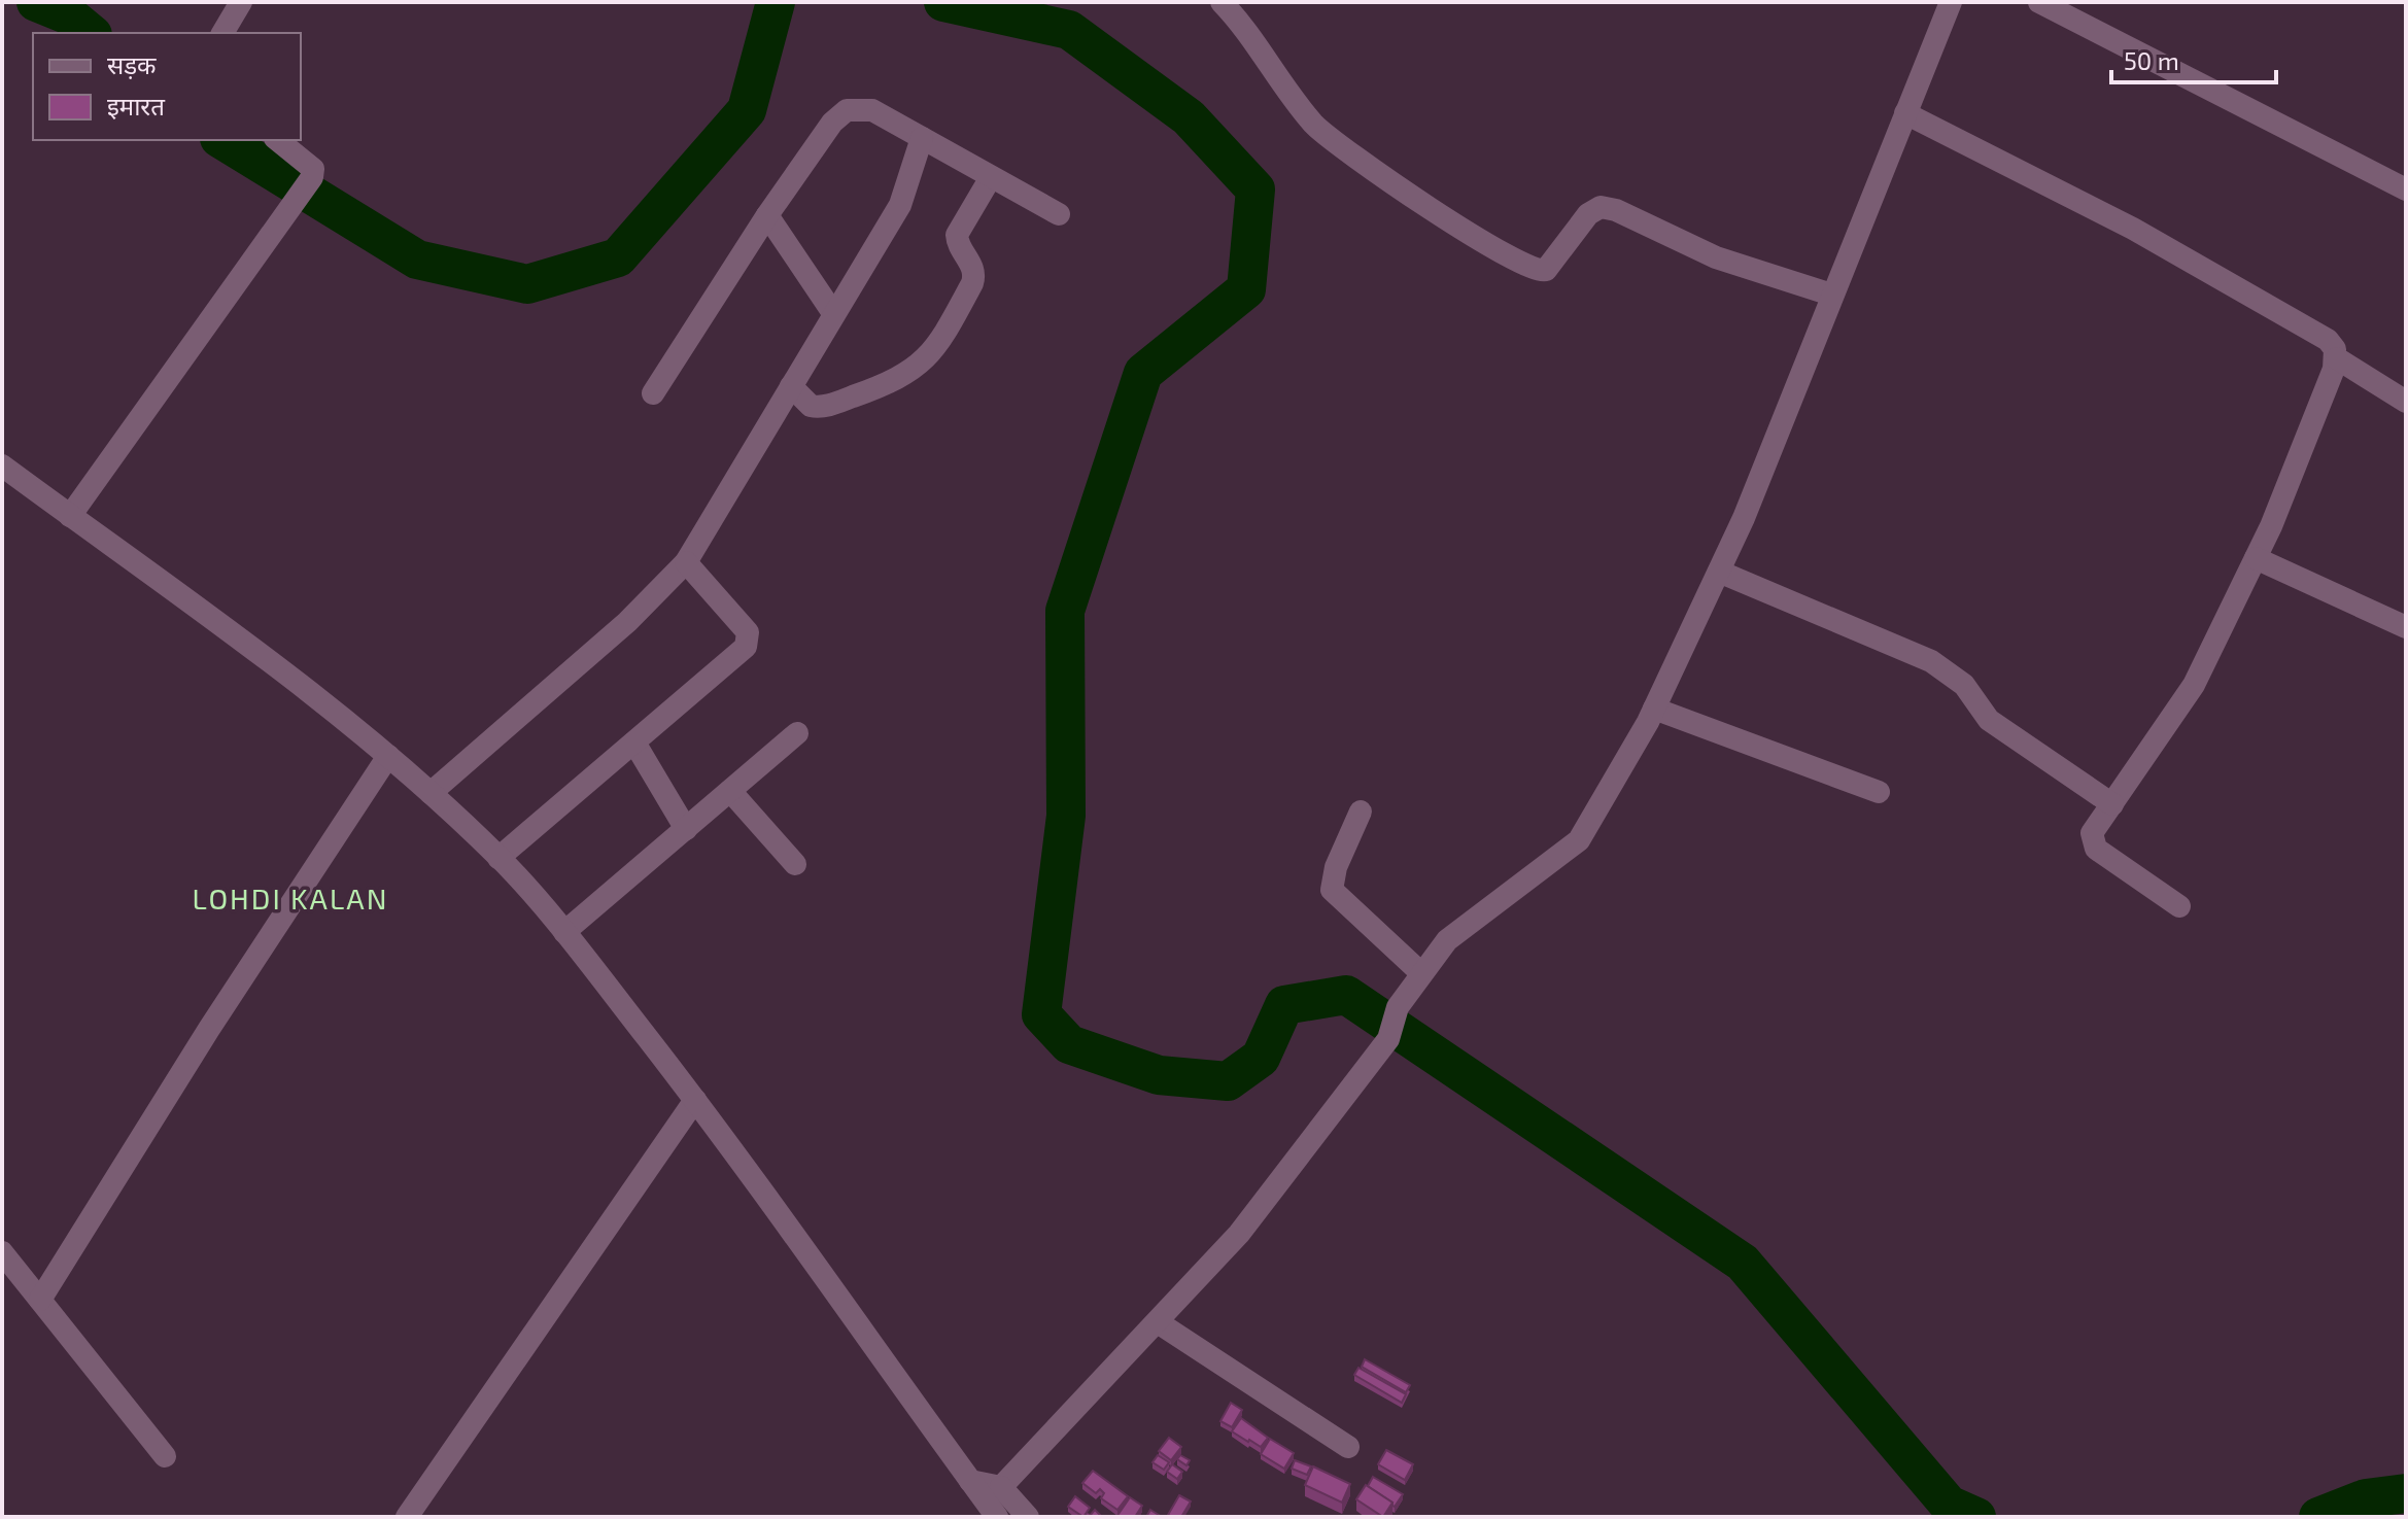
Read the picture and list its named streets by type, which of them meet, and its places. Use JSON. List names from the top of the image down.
{
  "districts": ["LOHDI KALAN"],
  "legend": ["सड़क", "इमारत"],
  "scale_bar": "50 m"
}
